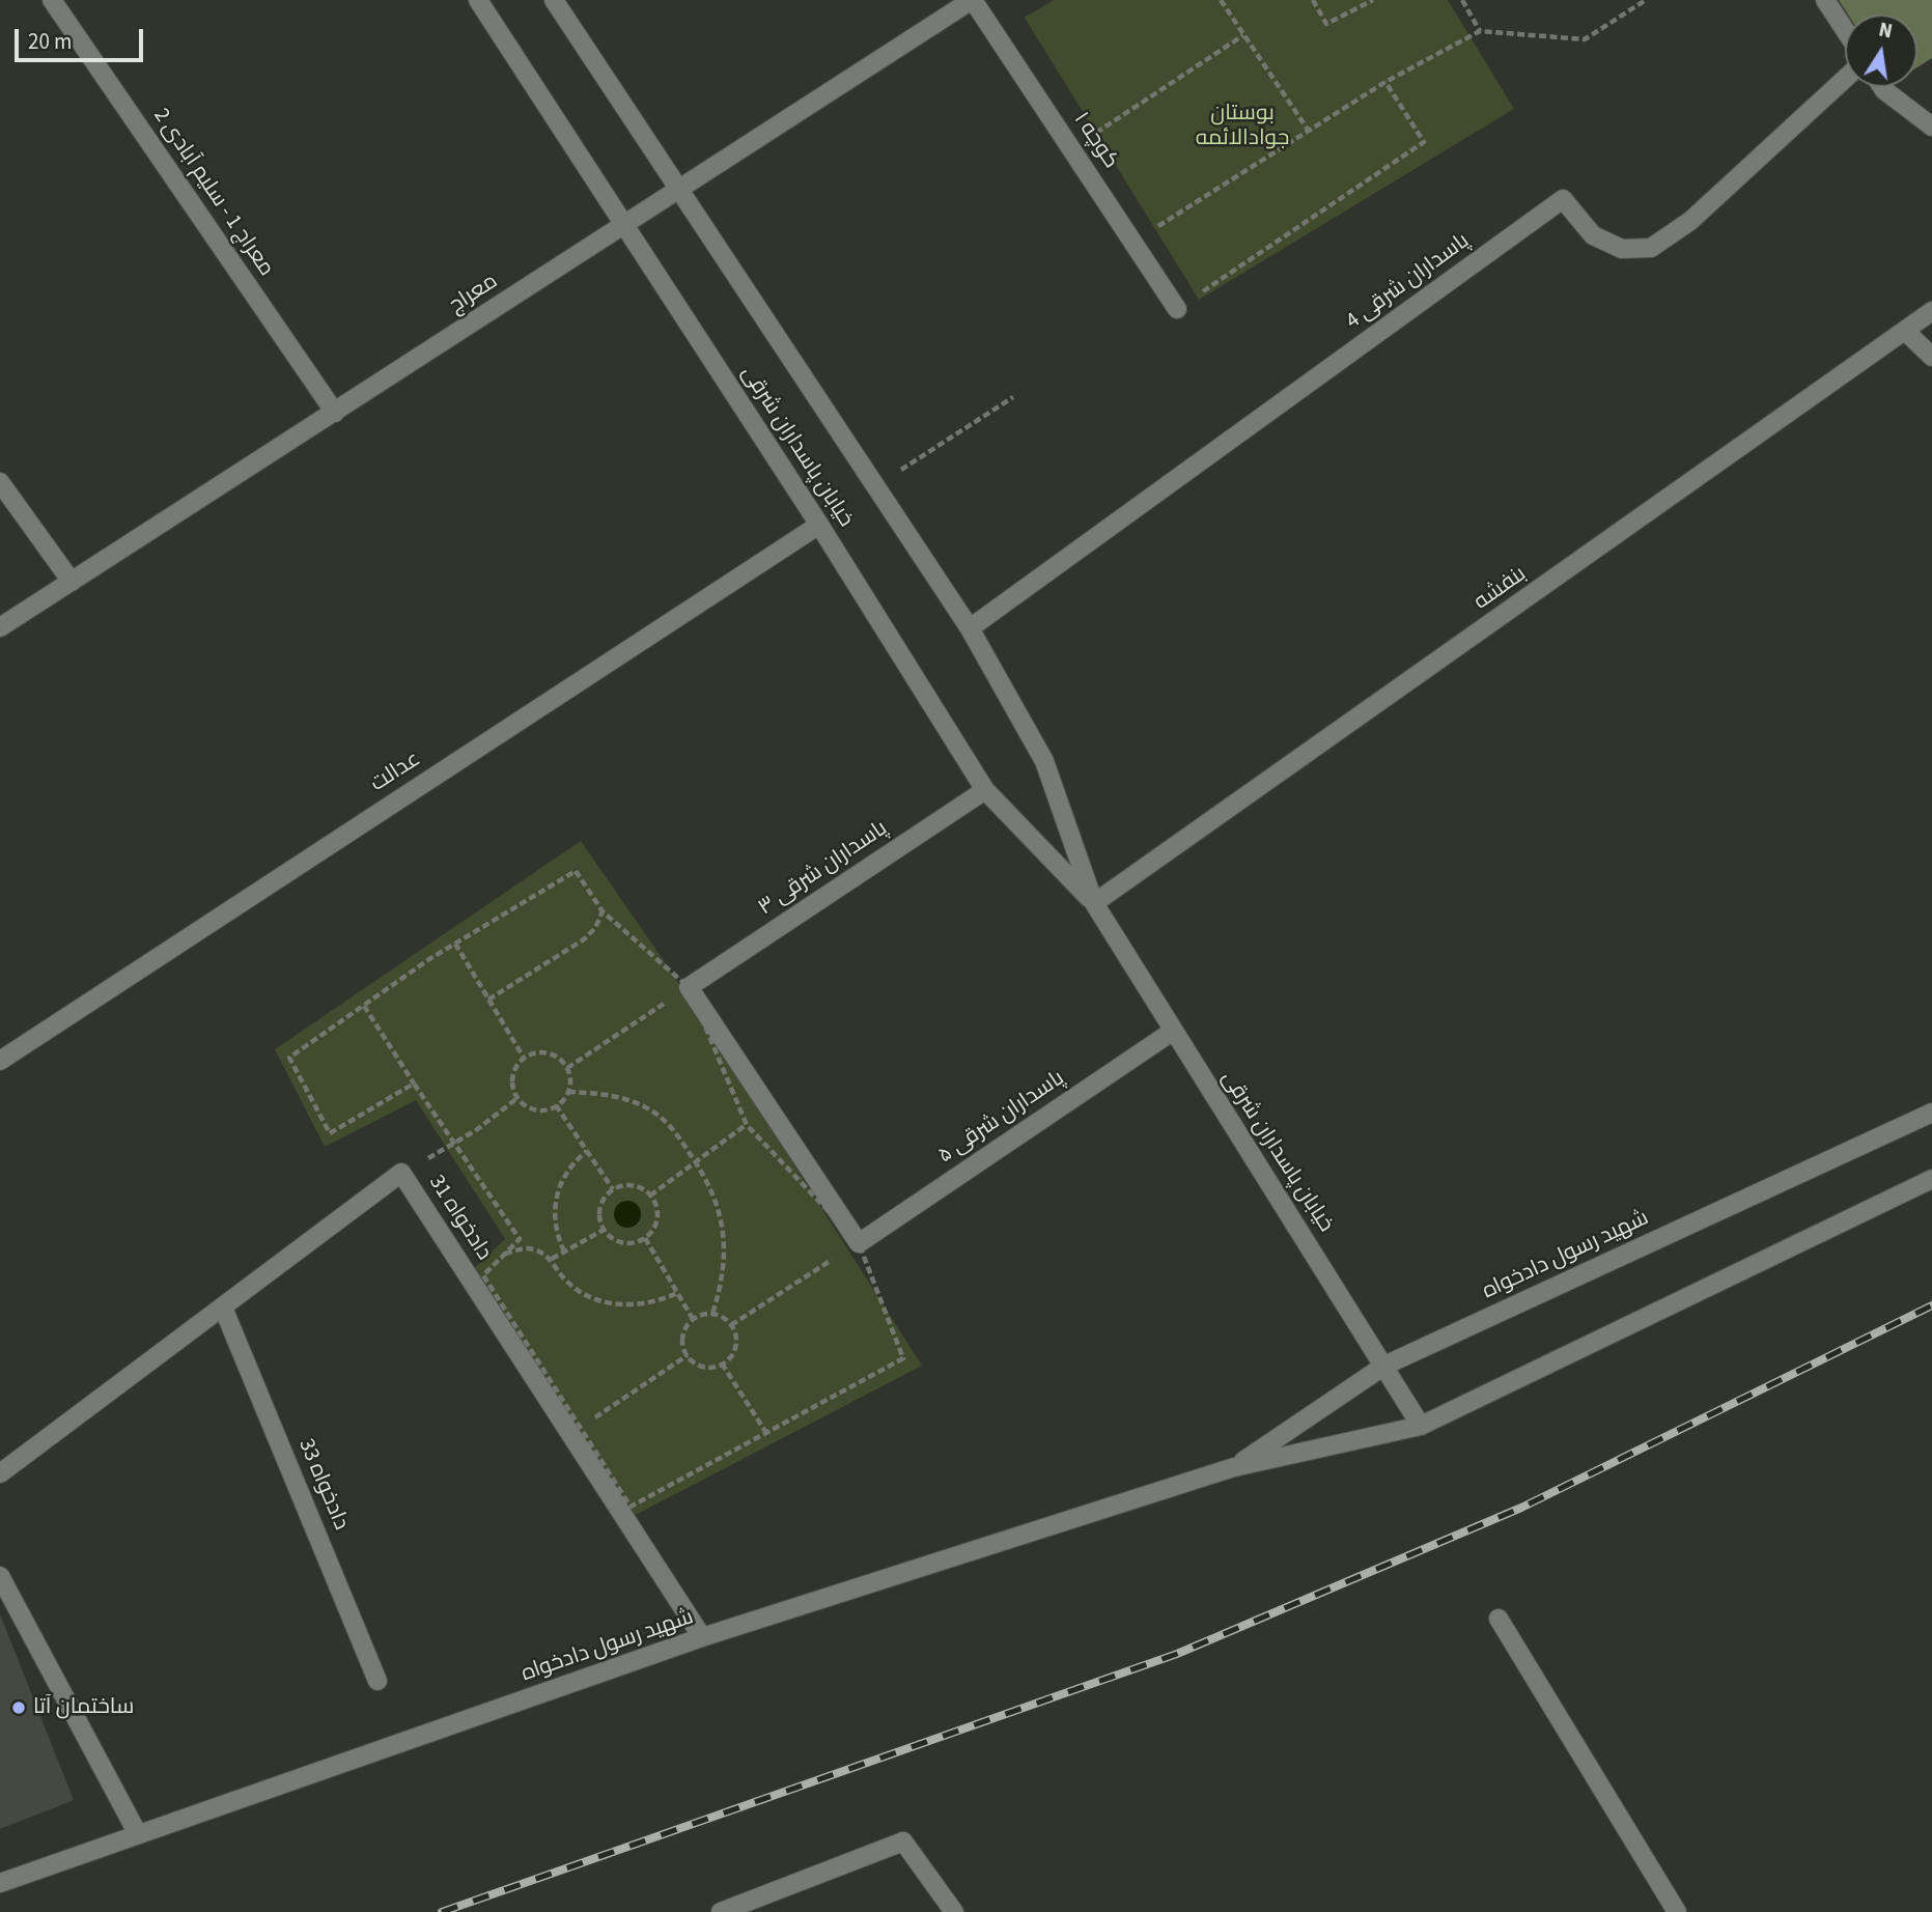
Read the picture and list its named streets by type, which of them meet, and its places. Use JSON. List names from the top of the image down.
{
  "streets": {
    "street": [
      "کوچه ۱",
      "معراج 1 - سلیم آبادی 2",
      "پاسداران شرقی 4",
      "معراج",
      "خیابان پاسداران شرقی",
      "بنفشه",
      "عدالت",
      "پاسداران شرقی ۳",
      "پاسداران شرقی ۵",
      "دادخواه 31",
      "شهید رسول دادخواه",
      "دادخواه 33"
    ]
  },
  "crossings": [
    ["کوچه ۱", "معراج"],
    ["معراج 1 - سلیم آبادی 2", "معراج"],
    ["پاسداران شرقی 4", "خیابان پاسداران شرقی"],
    ["معراج", "خیابان پاسداران شرقی"],
    ["خیابان پاسداران شرقی", "بنفشه"],
    ["خیابان پاسداران شرقی", "عدالت"],
    ["خیابان پاسداران شرقی", "پاسداران شرقی ۳"],
    ["خیابان پاسداران شرقی", "پاسداران شرقی ۵"],
    ["خیابان پاسداران شرقی", "شهید رسول دادخواه"],
    ["دادخواه 31", "شهید رسول دادخواه"],
    ["دادخواه 31", "دادخواه 33"]
  ],
  "parks": ["بوستان جوادالائمه"],
  "places": ["ساختمان آتا"],
  "scale_bar": "20 m",
  "north": "top"
}
